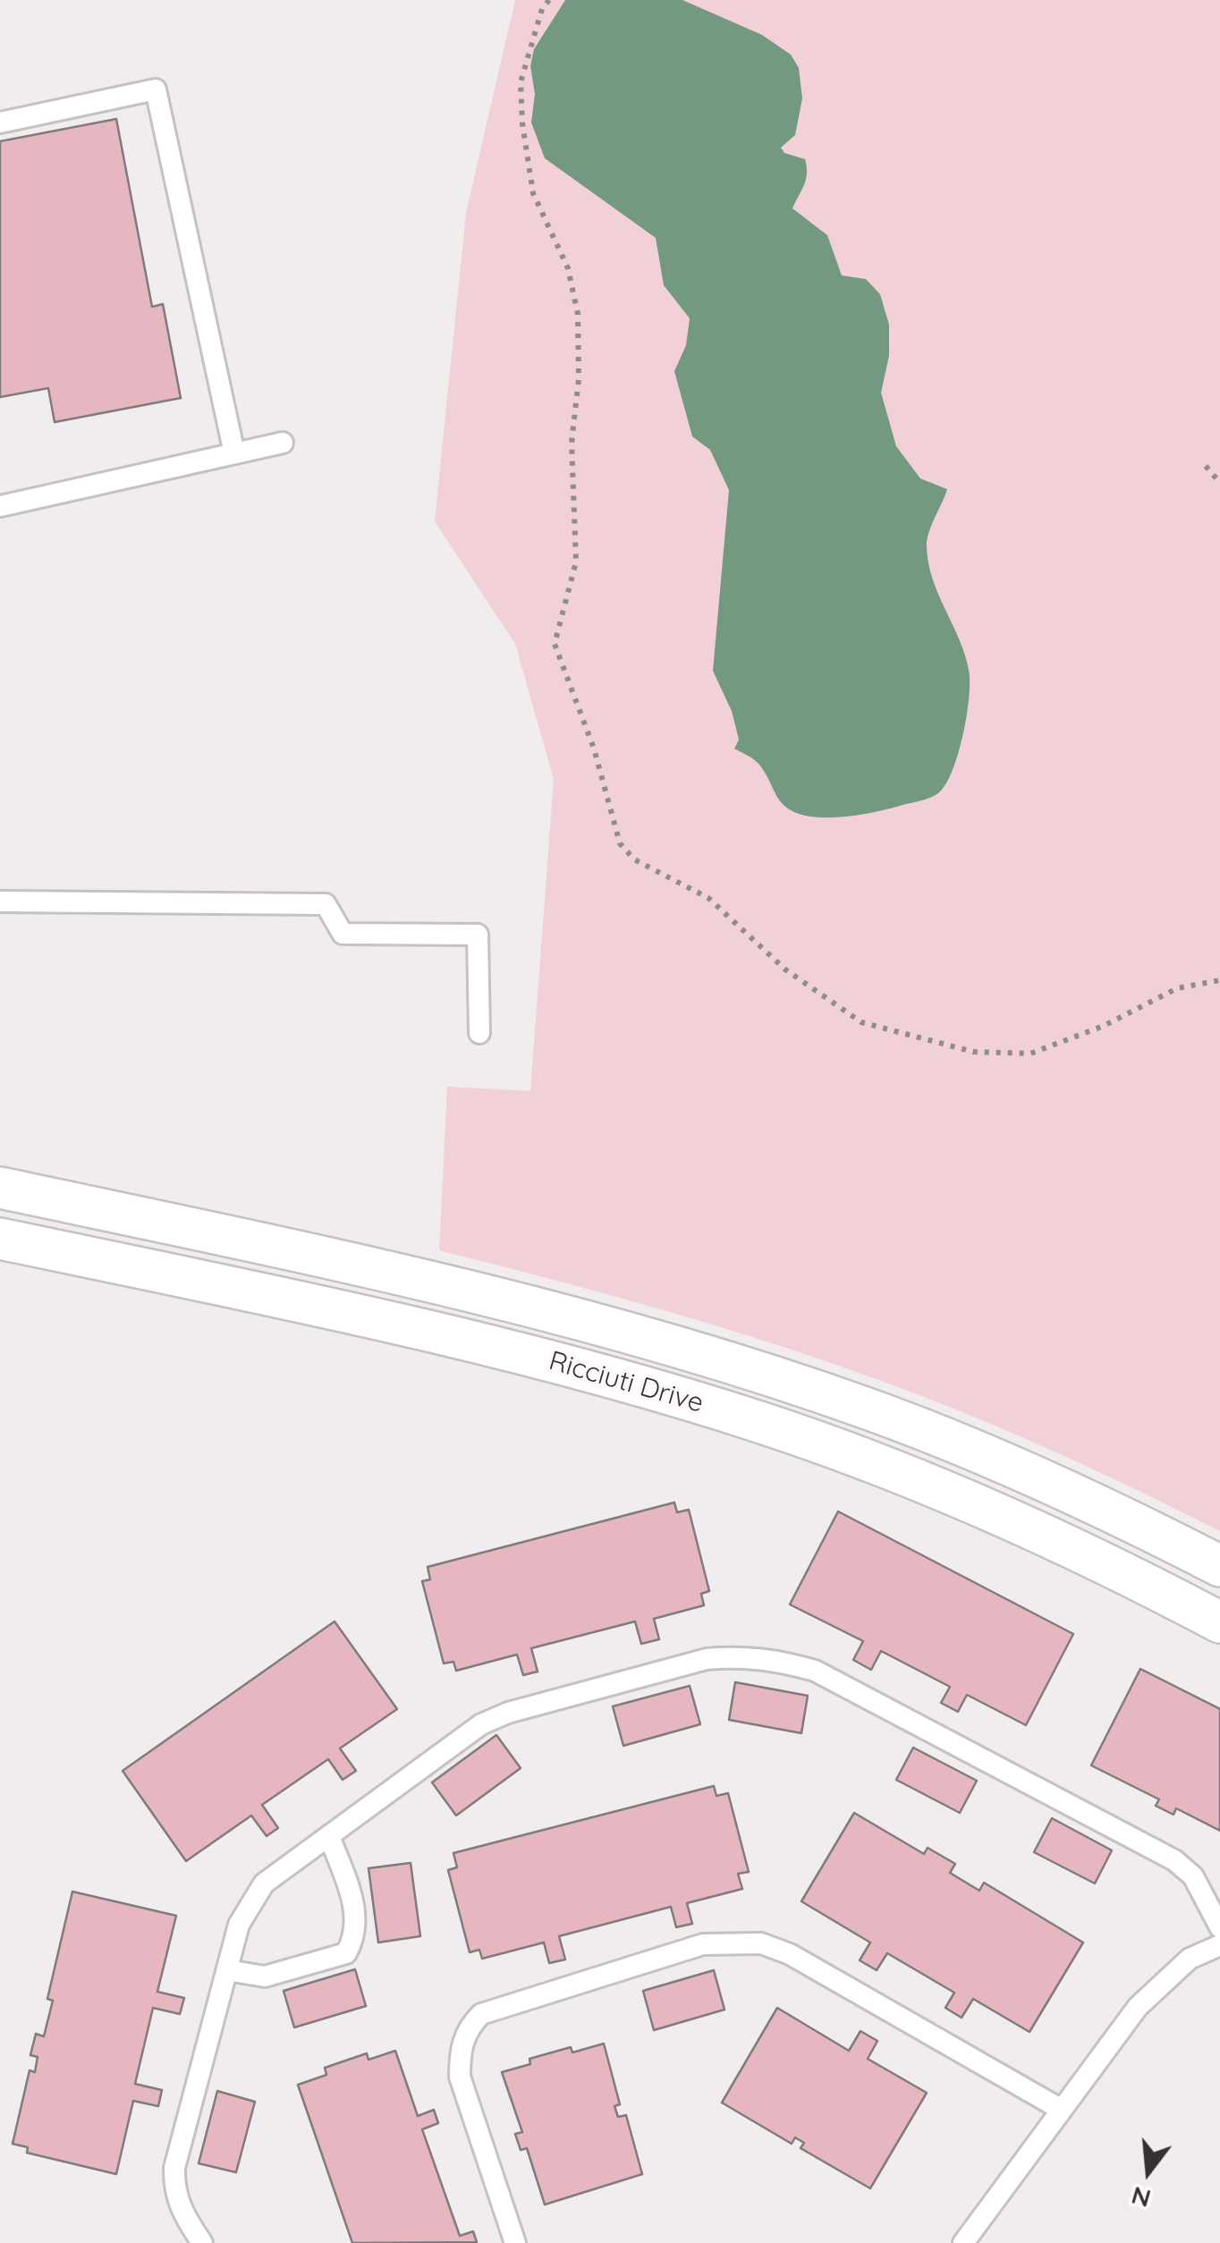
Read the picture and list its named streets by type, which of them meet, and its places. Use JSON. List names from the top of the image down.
{
  "streets": {
    "street": ["Ricciuti Drive"]
  },
  "north": "bottom"
}
